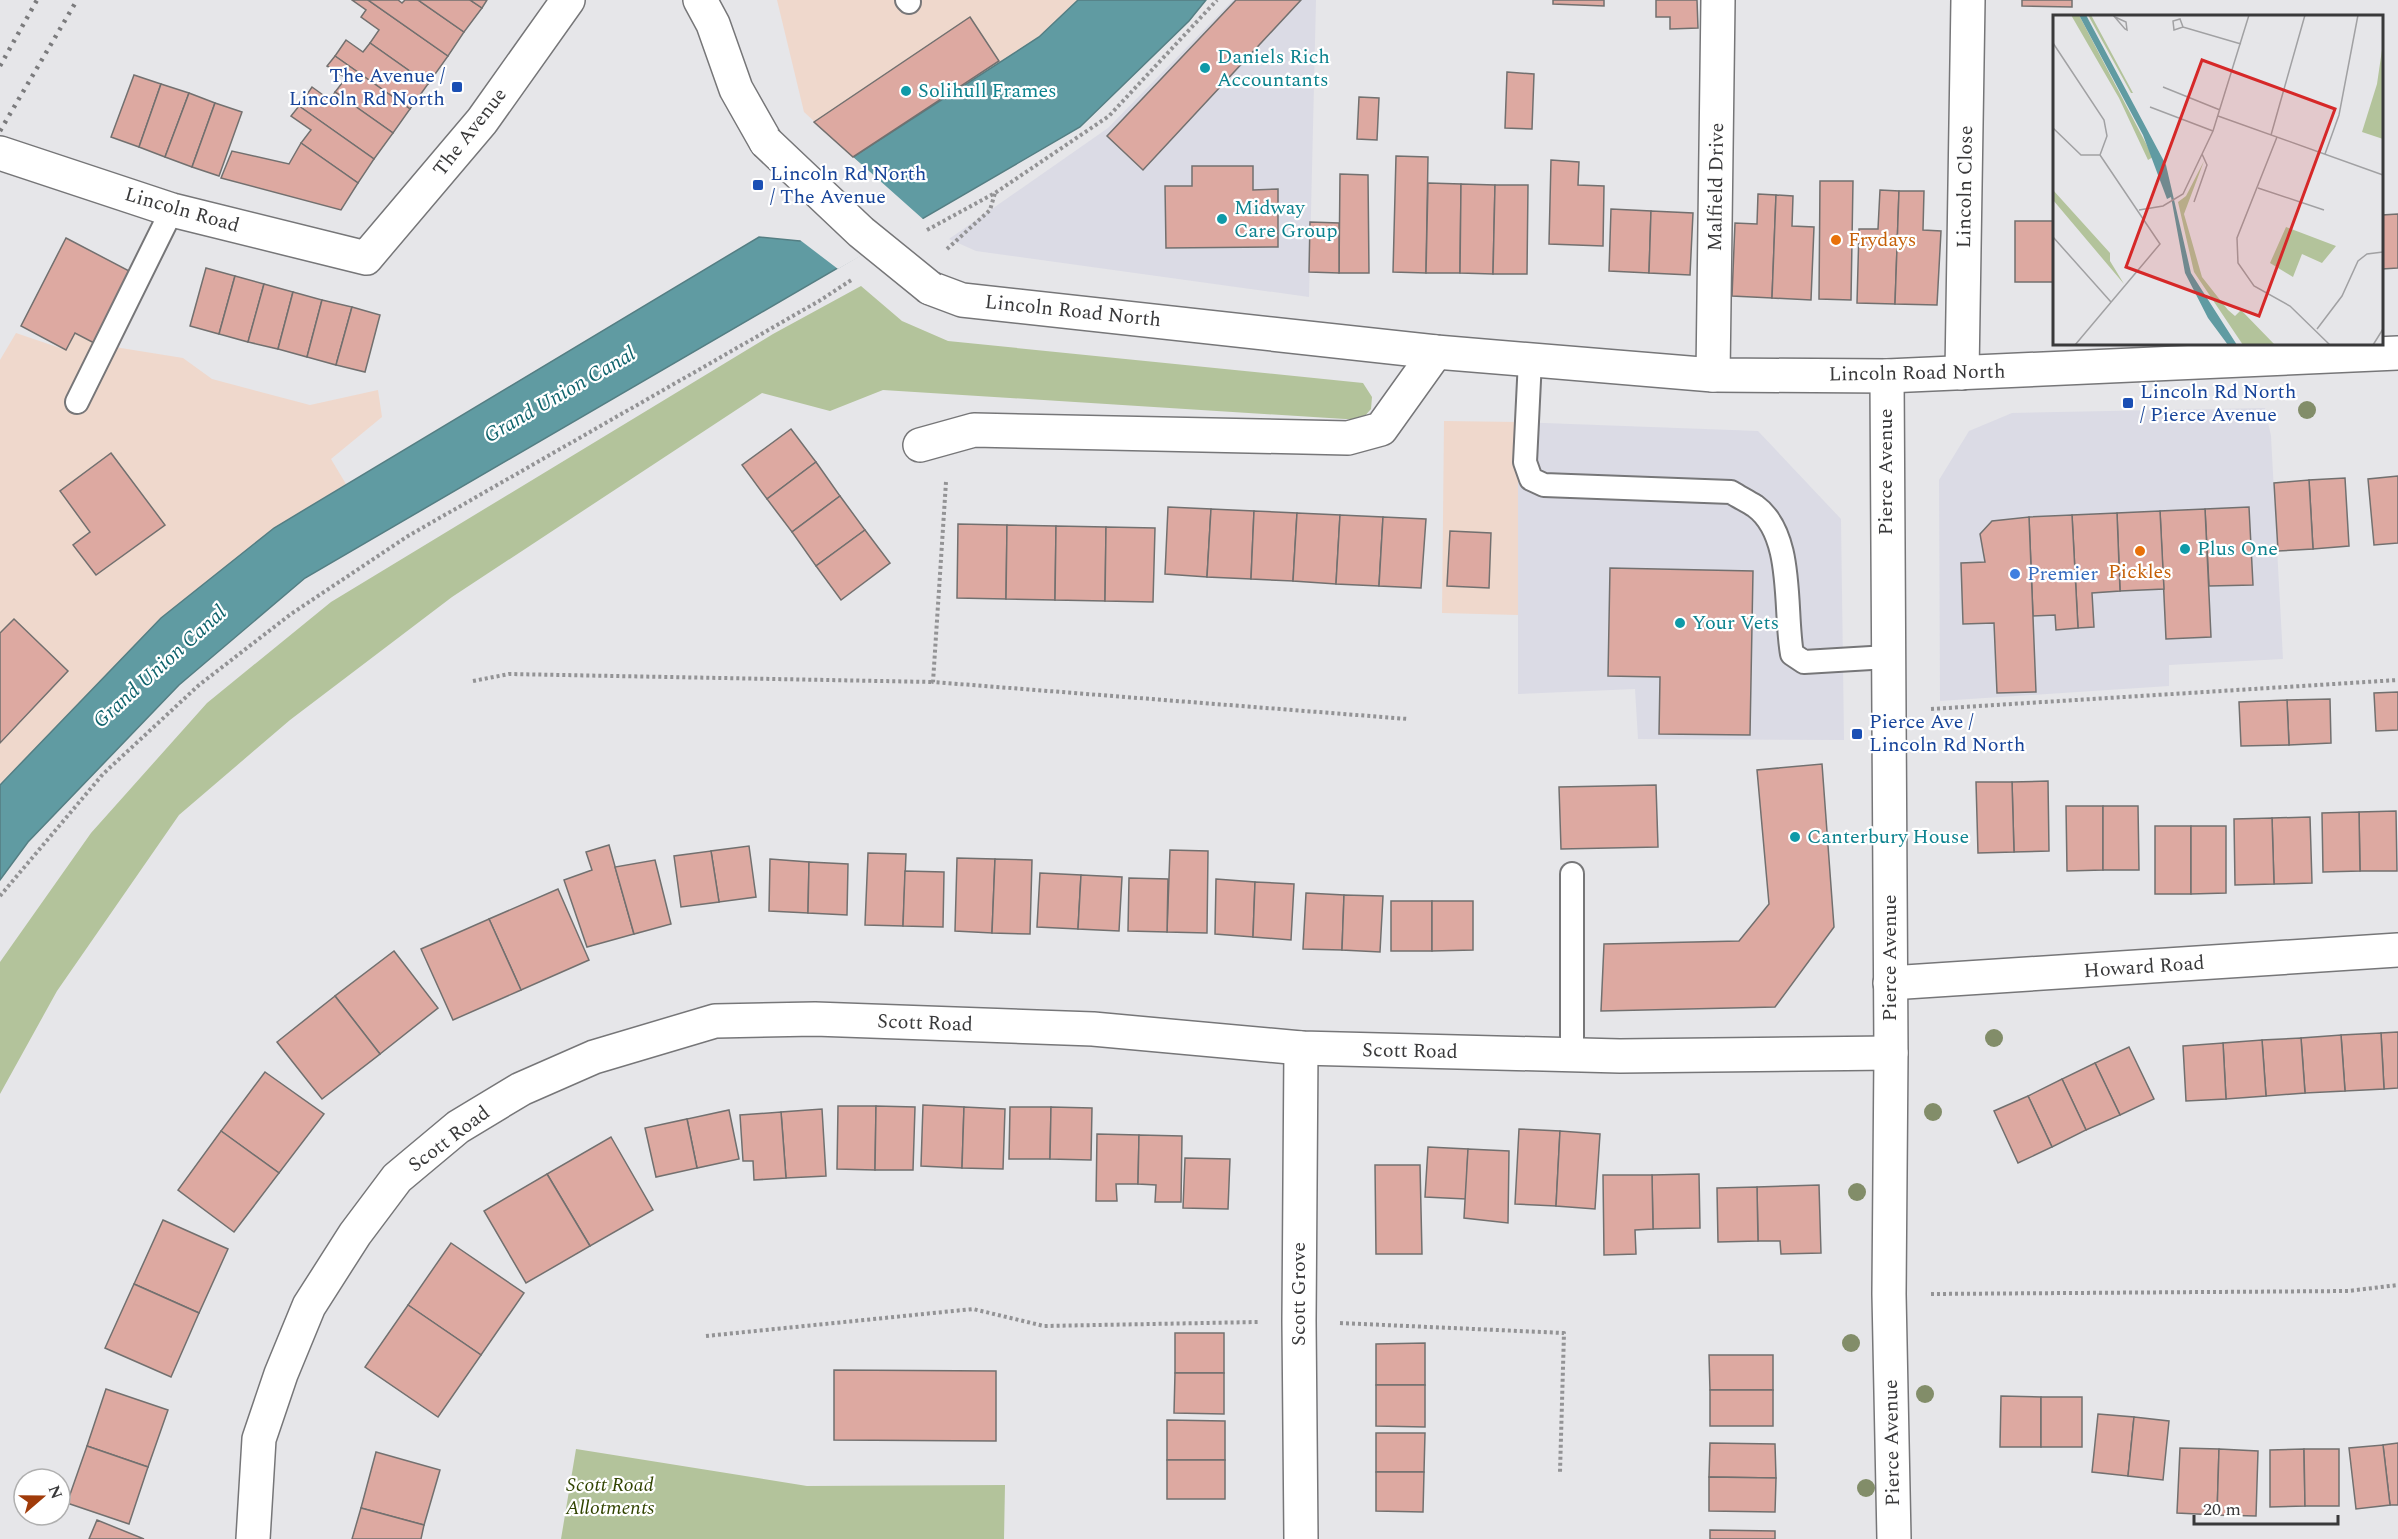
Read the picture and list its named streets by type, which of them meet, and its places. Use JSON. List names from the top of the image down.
{
  "streets": {
    "street": [
      "The Avenue",
      "Malfield Drive",
      "Lincoln Close",
      "Lincoln Road",
      "Lincoln Road North",
      "Pierce Avenue",
      "Howard Road",
      "Scott Road",
      "Scott Grove"
    ]
  },
  "crossings": [
    ["The Avenue", "Lincoln Road"],
    ["Malfield Drive", "Lincoln Road North"],
    ["Lincoln Close", "Lincoln Road North"],
    ["Lincoln Road North", "Pierce Avenue"],
    ["Pierce Avenue", "Howard Road"],
    ["Pierce Avenue", "Scott Road"],
    ["Scott Road", "Scott Grove"]
  ],
  "water": ["Grand Union Canal"],
  "parks": ["Scott Road Allotments"],
  "places": {
    "other": [
      "Daniels Rich Accountants",
      "Solihull Frames",
      "Midway Care Group",
      "Frydays",
      "Plus One",
      "Pickles",
      "Premier",
      "Your Vets",
      "Canterbury House"
    ],
    "transit": [
      "The Avenue / Lincoln Rd North",
      "Lincoln Rd North / The Avenue",
      "Lincoln Rd North / Pierce Avenue",
      "Pierce Ave / Lincoln Rd North"
    ]
  },
  "scale_bar": "20 m",
  "north": "right"
}
